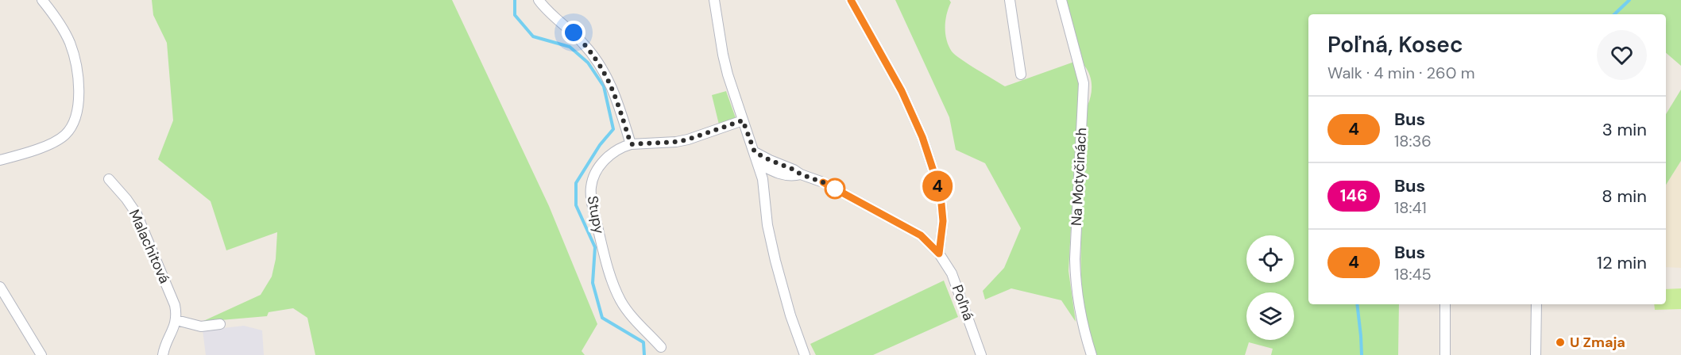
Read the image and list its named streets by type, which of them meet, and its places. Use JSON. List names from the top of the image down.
{
  "streets": {
    "street": [
      "Na Motyčinách",
      "Stupy",
      "Malachitová",
      "Poľná"
    ]
  },
  "places": ["U Zmaja"],
  "lines": ["bus line 4"],
  "page": {
    "on_map": "4",
    "heading": ["Poľná, Kosec", "Walk · 4 min · 260 m"],
    "list": [
      {
        "mark": "4",
        "name": "Bus",
        "note": "18:36",
        "value": "3 min"
      },
      {
        "mark": "146",
        "name": "Bus",
        "note": "18:41",
        "value": "8 min"
      },
      {
        "mark": "4",
        "name": "Bus",
        "note": "18:45",
        "value": "12 min"
      }
    ]
  }
}
